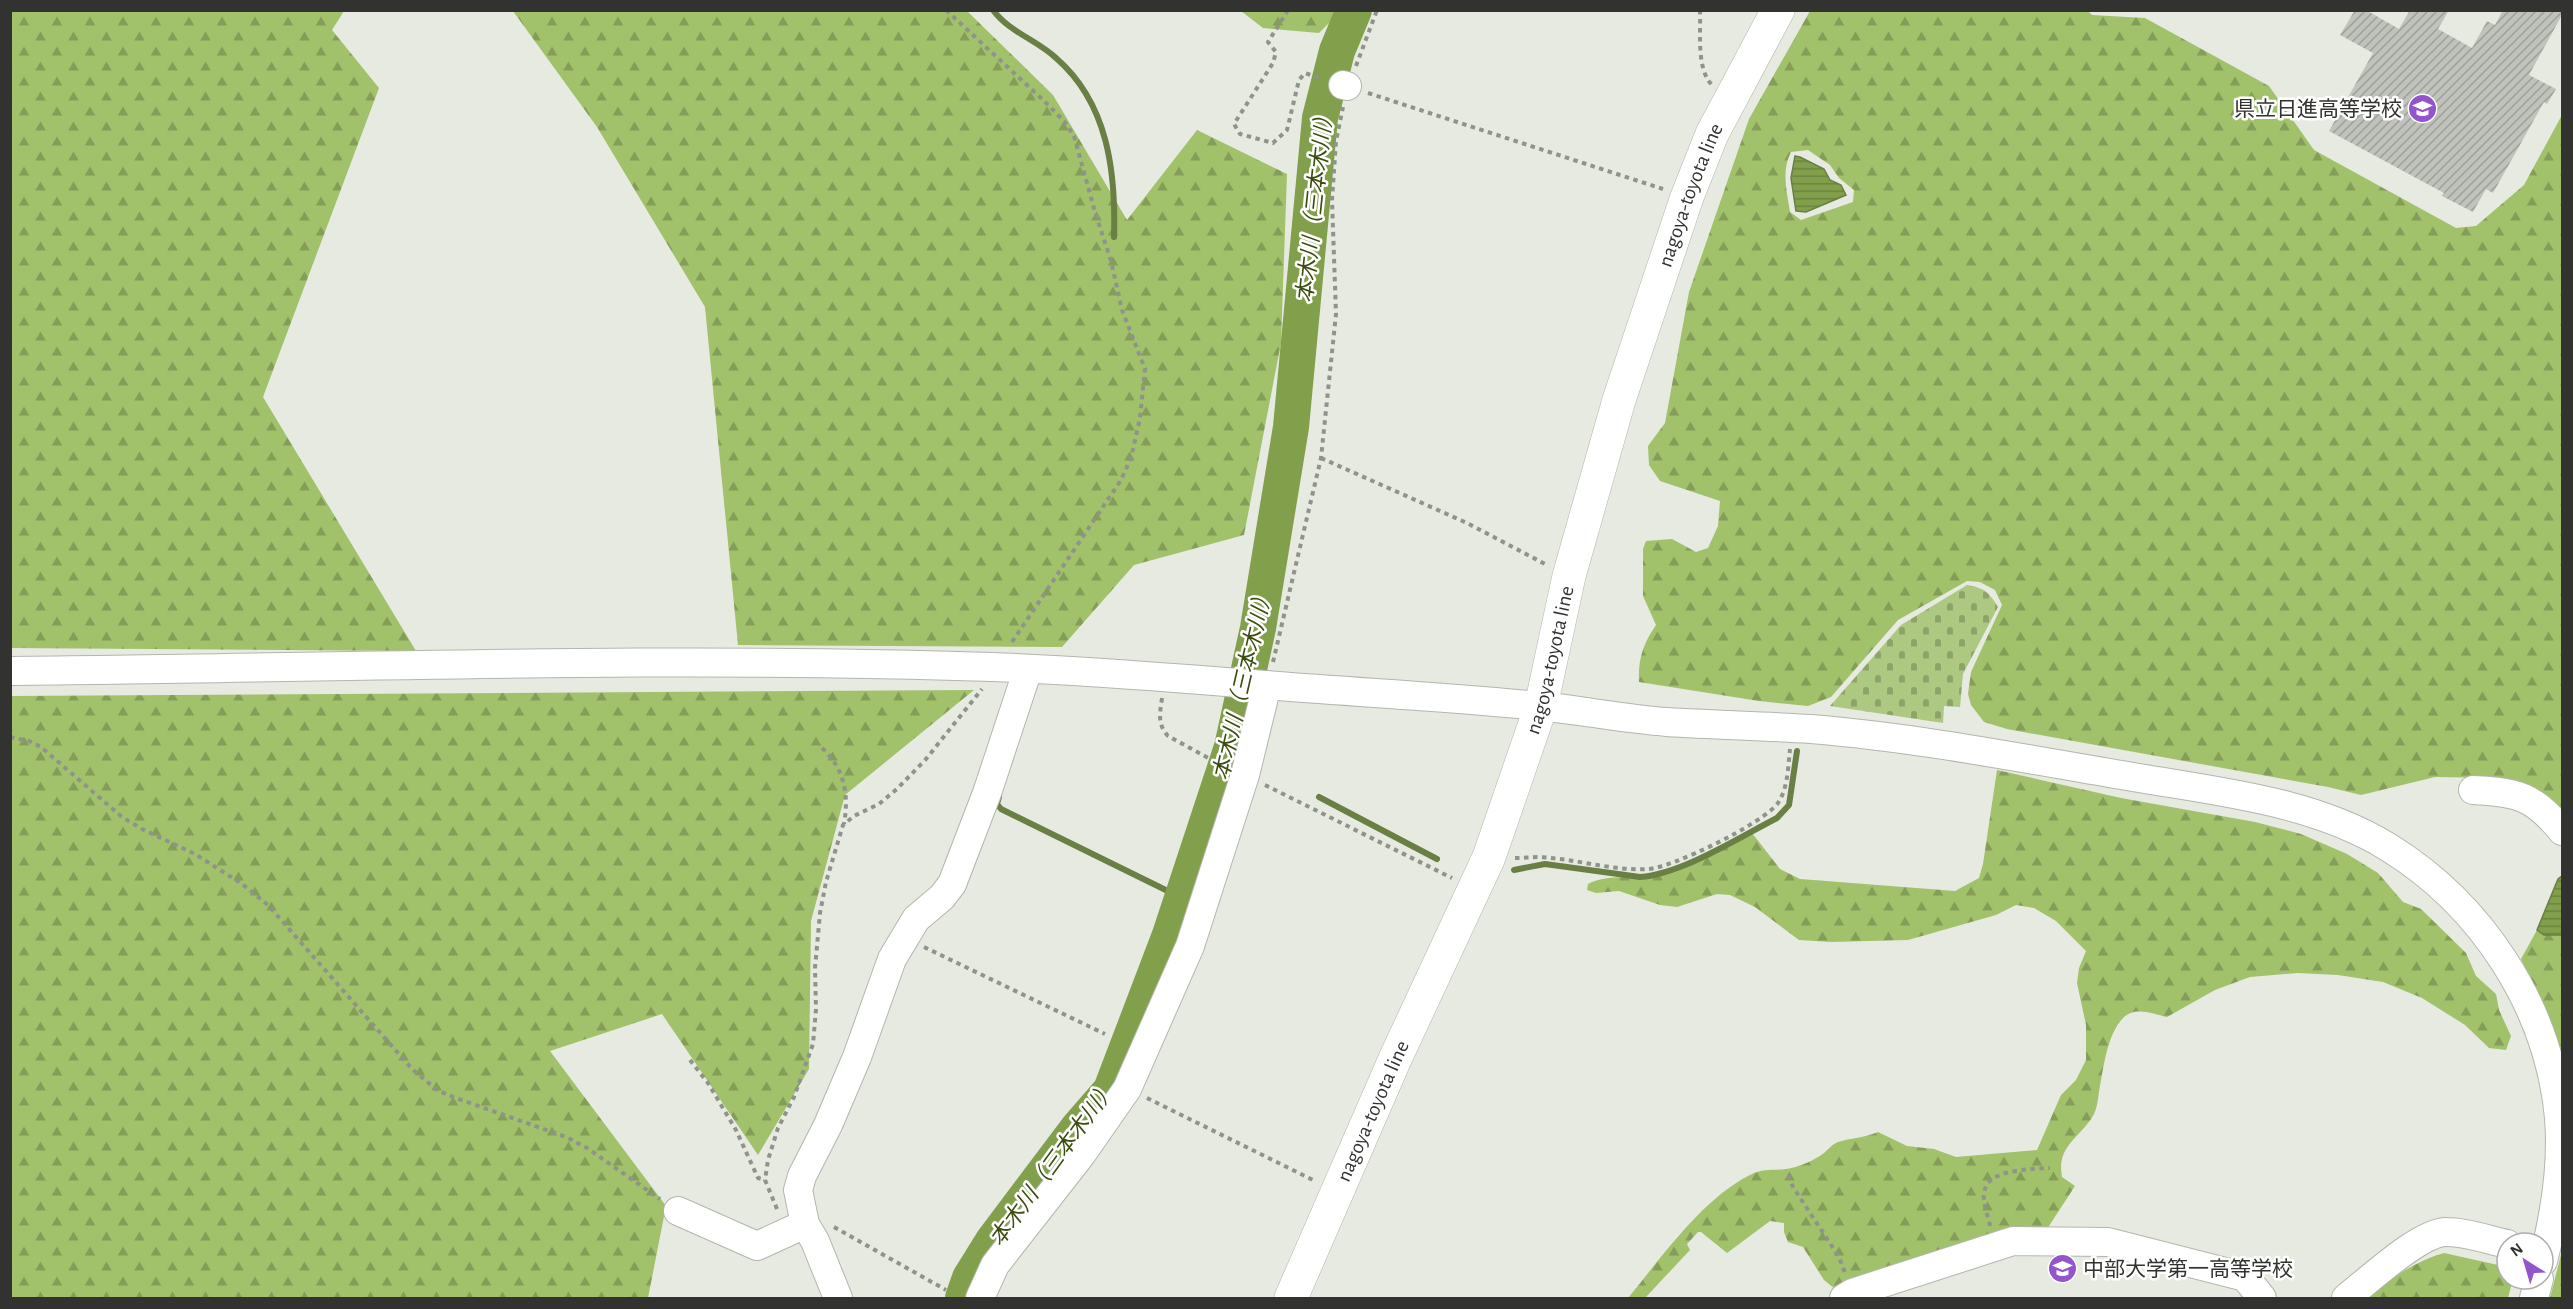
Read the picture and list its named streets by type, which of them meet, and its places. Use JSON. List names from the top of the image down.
{
  "streets": {
    "main road": ["nagoya-toyota line"]
  },
  "water": ["本木川（三本木川）"],
  "places": {
    "school or university": ["県立日進高等学校", "中部大学第一高等学校"]
  },
  "north": "top left"
}
